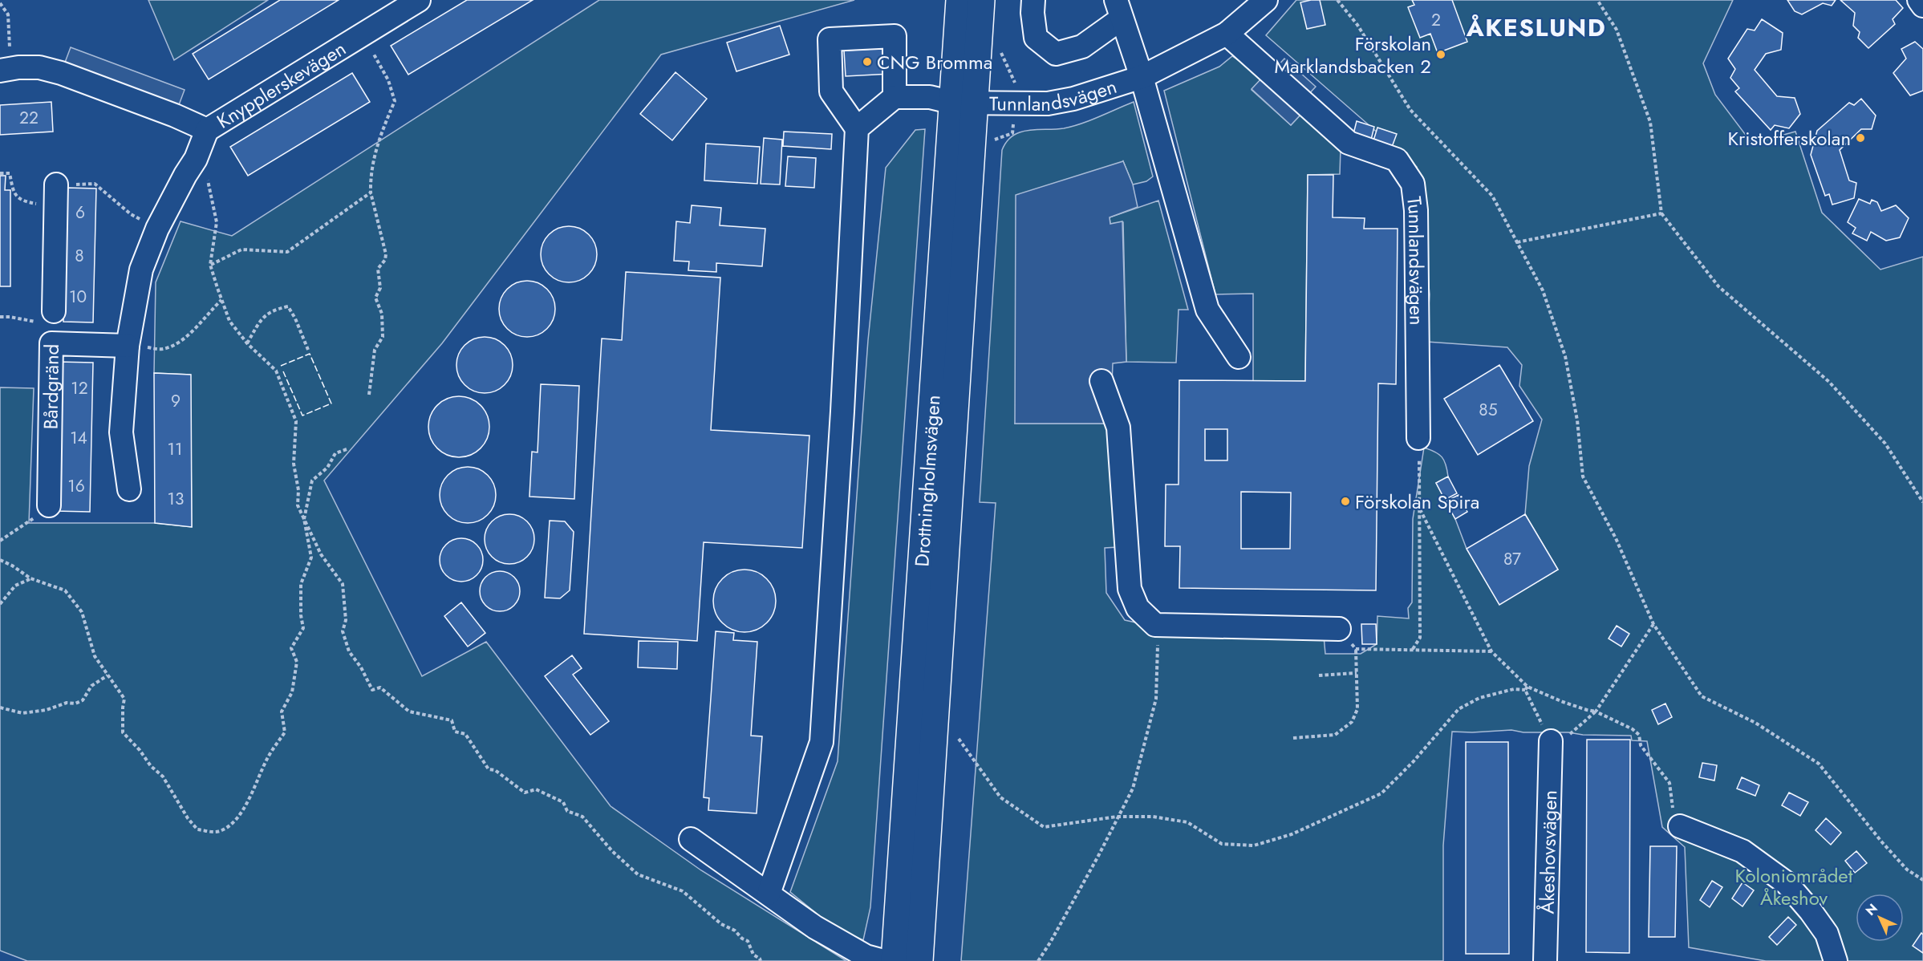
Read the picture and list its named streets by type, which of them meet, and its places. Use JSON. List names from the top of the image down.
{
  "streets": {
    "main road": ["Drottningholmsvägen"],
    "street": [
      "Knypplerskevägen",
      "Tunnlandsvägen",
      "Bårdgränd",
      "Åkeshovsvägen"
    ]
  },
  "crossings": [
    ["Tunnlandsvägen", "Drottningholmsvägen"]
  ],
  "districts": ["ÅKESLUND"],
  "parks": ["Koloniområdet Åkeshov"],
  "places": [
    "Förskolan Marklandsbacken 2",
    "CNG Bromma",
    "Kristofferskolan",
    "Förskolan Spira"
  ],
  "house_numbers": [
    "2",
    "22",
    "6",
    "8",
    "10",
    "12",
    "9",
    "85",
    "14",
    "11",
    "16",
    "13",
    "87"
  ],
  "north": "top left"
}
